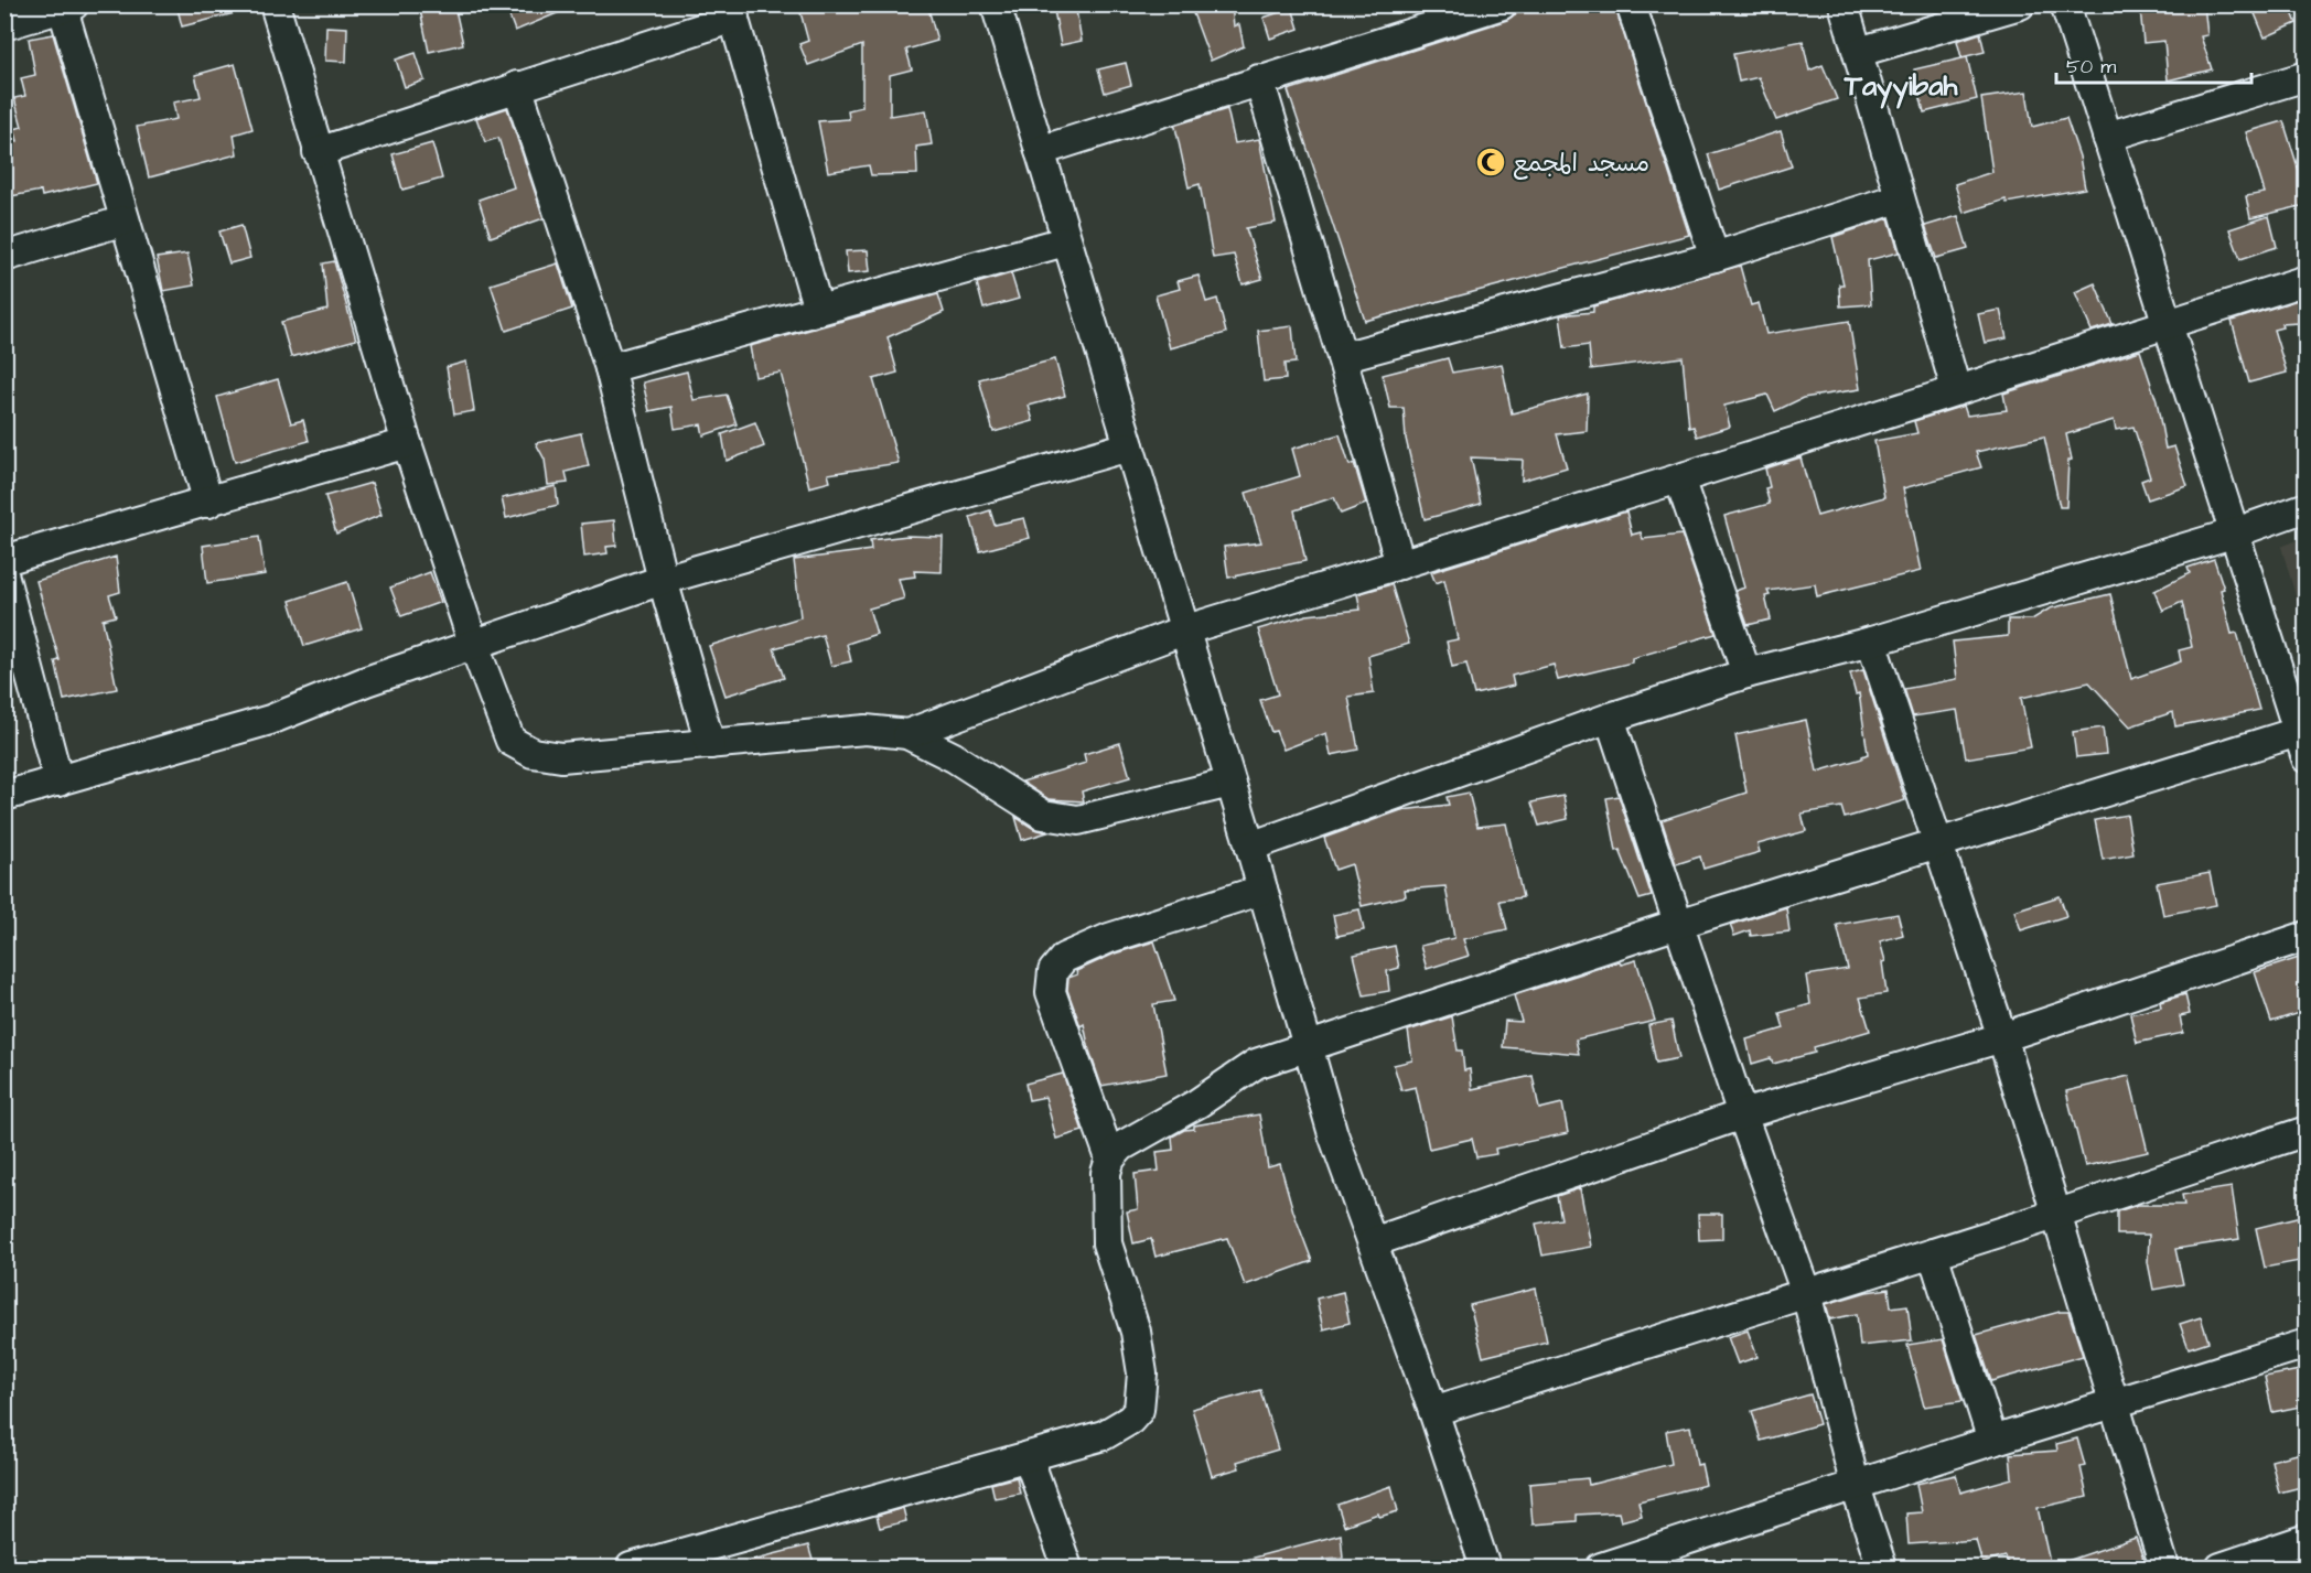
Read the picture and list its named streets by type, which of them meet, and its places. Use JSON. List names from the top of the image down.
{
  "districts": ["Tayyibah"],
  "places": {
    "mosque": ["مسجد المجمع"]
  },
  "scale_bar": "50 m"
}
